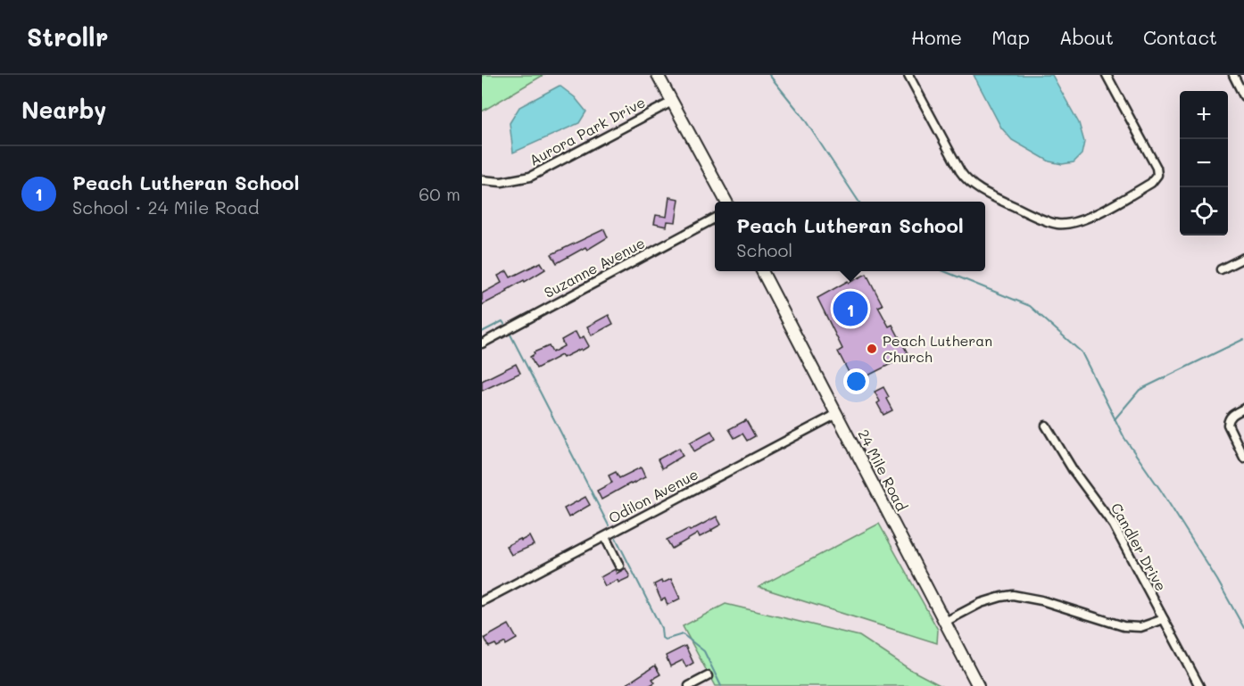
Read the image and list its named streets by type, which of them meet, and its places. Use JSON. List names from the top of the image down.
{
  "streets": {
    "street": [
      "Aurora Park Drive",
      "Suzanne Avenue",
      "24 Mile Road",
      "Odilon Avenue",
      "Candler Drive"
    ]
  },
  "crossings": [
    ["24 Mile Road", "Odilon Avenue"]
  ],
  "places": ["Peach Lutheran Church"],
  "page": {
    "header": "Strollr",
    "nav": [
      "Home",
      "Map",
      "About",
      "Contact"
    ],
    "heading": "Nearby",
    "map_buttons": ["+", "−"],
    "list": [
      {
        "mark": "1",
        "name": "Peach Lutheran School",
        "note": "School · 24 Mile Road",
        "value": "60 m"
      }
    ],
    "popup": ["Peach Lutheran School", "School"],
    "pins": "1"
  }
}
